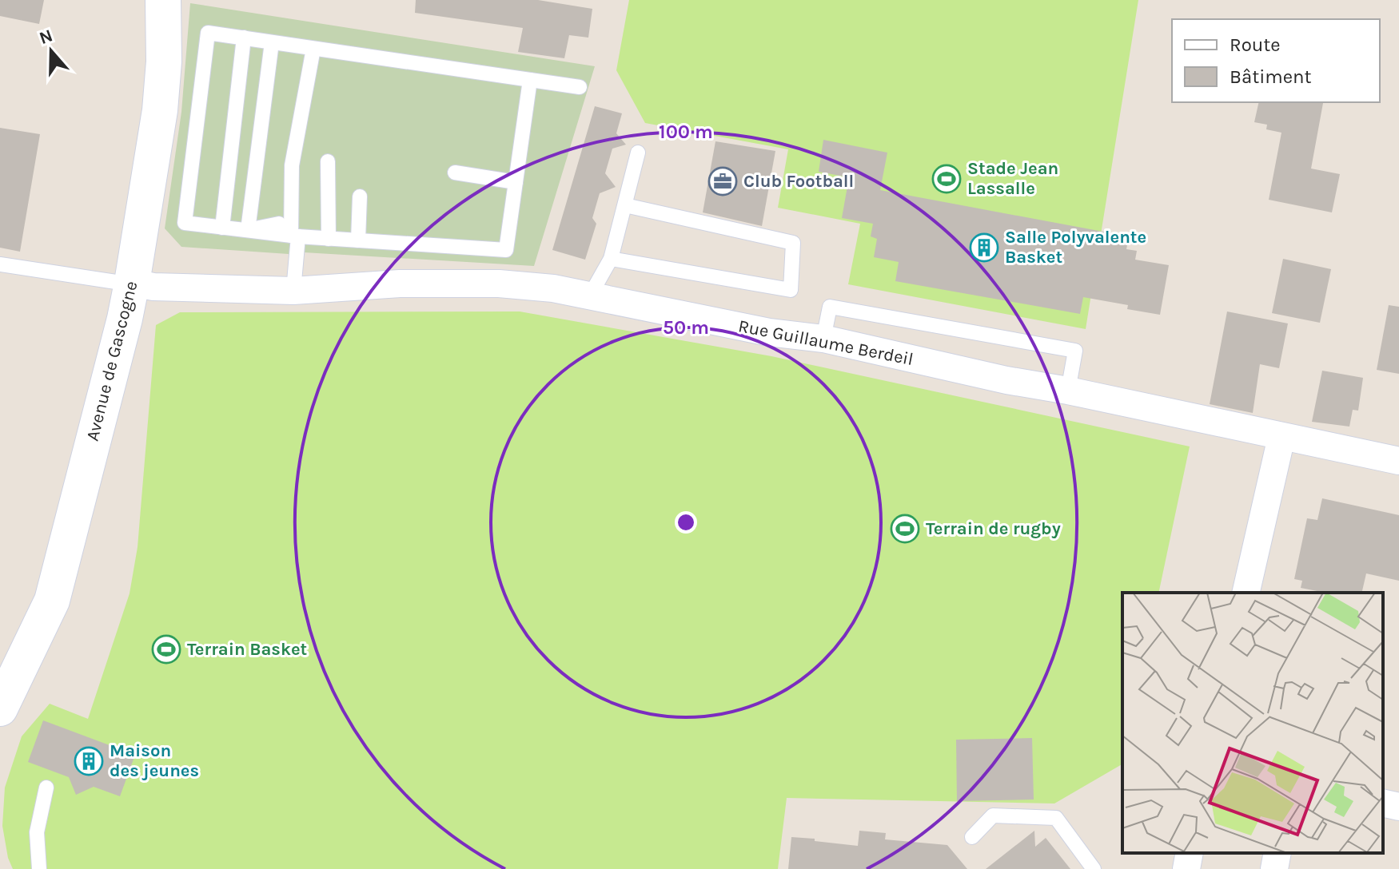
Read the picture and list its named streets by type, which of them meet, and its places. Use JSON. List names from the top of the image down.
{
  "streets": {
    "main road": ["Avenue de Gascogne"],
    "street": ["Rue Guillaume Berdeil"]
  },
  "crossings": [
    ["Rue Guillaume Berdeil", "Avenue de Gascogne"]
  ],
  "places": {
    "sports": ["Stade Jean Lassalle", "Terrain de rugby", "Terrain Basket"],
    "office": ["Club Football"],
    "building": ["Salle Polyvalente Basket", "Maison des jeunes"]
  },
  "legend": ["Route", "Bâtiment"],
  "north": "top",
  "rings": ["100 m", "50 m"]
}
